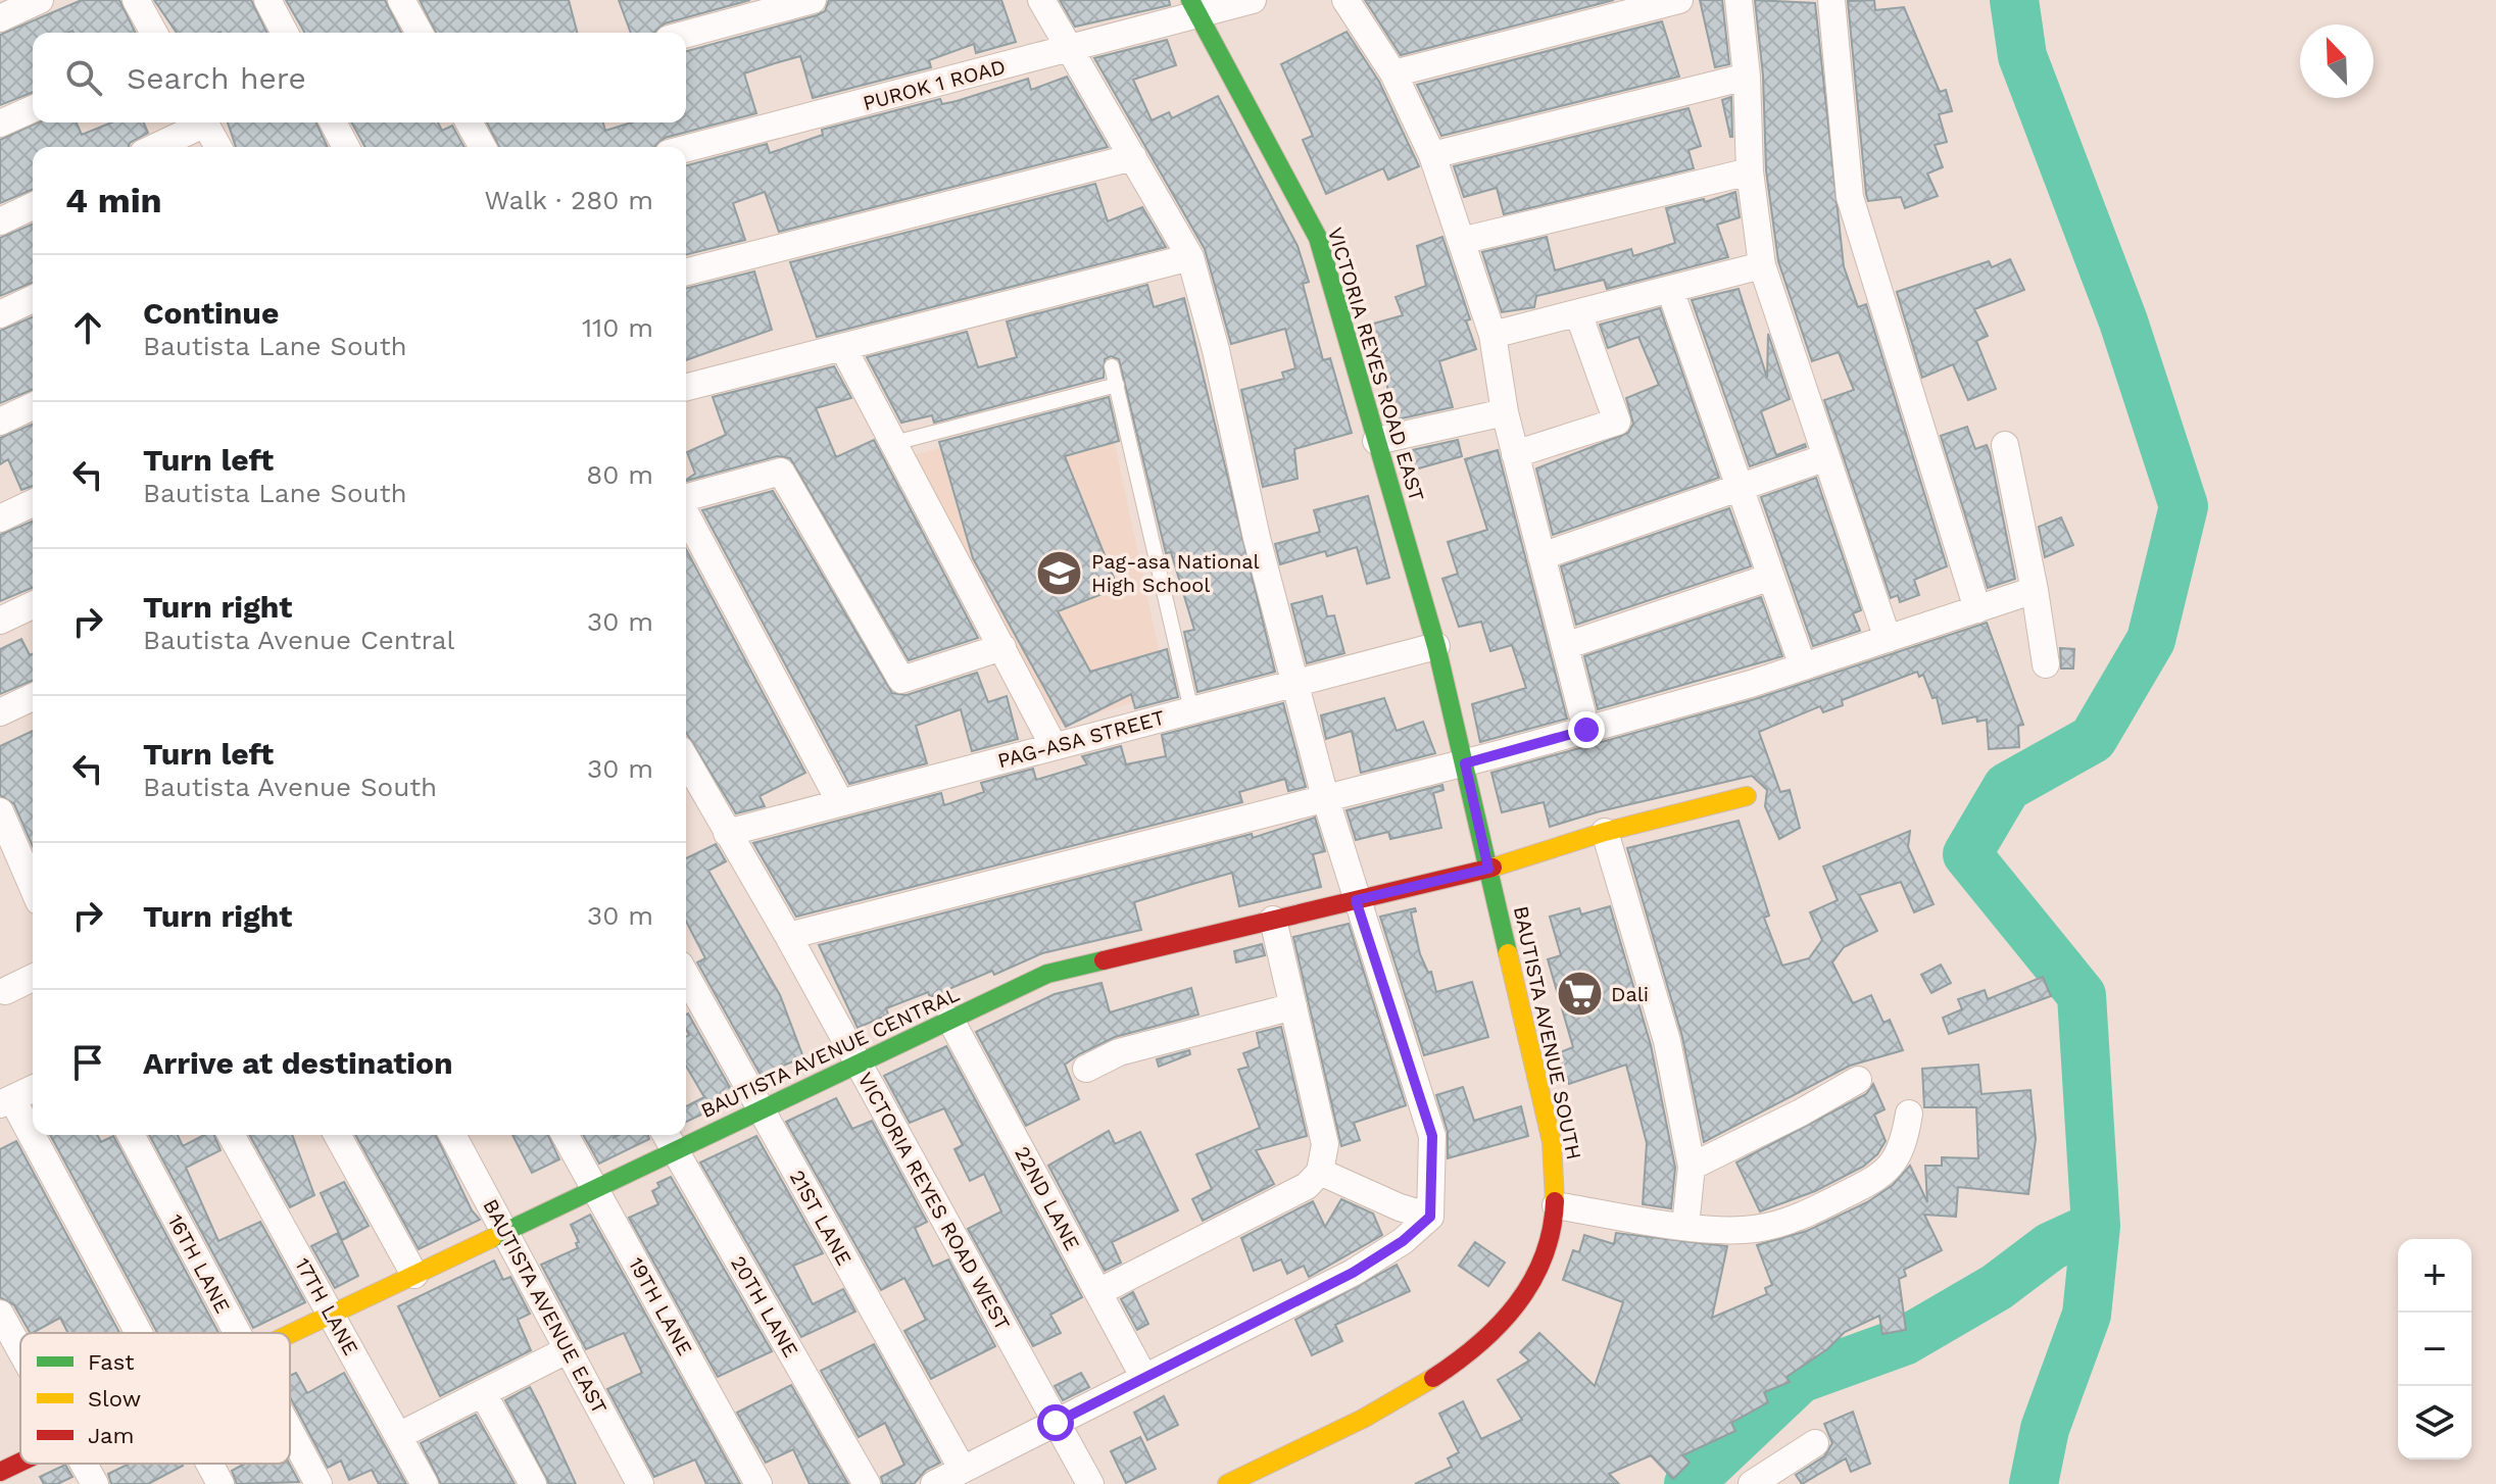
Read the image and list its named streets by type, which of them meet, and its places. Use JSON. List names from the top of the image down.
{
  "streets": {
    "street": [
      "PUROK 1 ROAD",
      "VICTORIA REYES ROAD EAST",
      "PAG-ASA STREET",
      "BAUTISTA AVENUE SOUTH",
      "BAUTISTA AVENUE CENTRAL",
      "22ND LANE",
      "VICTORIA REYES ROAD WEST",
      "21ST LANE",
      "16TH LANE",
      "17TH LANE",
      "BAUTISTA AVENUE EAST",
      "19TH LANE",
      "20TH LANE"
    ]
  },
  "crossings": [
    ["PUROK 1 ROAD", "VICTORIA REYES ROAD EAST"],
    ["VICTORIA REYES ROAD EAST", "PAG-ASA STREET"],
    ["VICTORIA REYES ROAD EAST", "BAUTISTA AVENUE SOUTH"],
    ["PAG-ASA STREET", "VICTORIA REYES ROAD WEST"],
    ["BAUTISTA AVENUE SOUTH", "BAUTISTA AVENUE CENTRAL"],
    ["BAUTISTA AVENUE CENTRAL", "22ND LANE"],
    ["BAUTISTA AVENUE CENTRAL", "VICTORIA REYES ROAD WEST"],
    ["BAUTISTA AVENUE CENTRAL", "21ST LANE"],
    ["BAUTISTA AVENUE CENTRAL", "17TH LANE"],
    ["BAUTISTA AVENUE CENTRAL", "BAUTISTA AVENUE EAST"],
    ["BAUTISTA AVENUE CENTRAL", "19TH LANE"],
    ["BAUTISTA AVENUE CENTRAL", "20TH LANE"]
  ],
  "places": {
    "school or university": ["Pag-asa National High School"],
    "supermarket": ["Dali"]
  },
  "legend": ["Fast", "Slow", "Jam"],
  "north": "top left",
  "page": {
    "search": "Search here",
    "heading": ["4 min", "Walk · 280 m"],
    "list": [
      ["Continue", "Bautista Lane South", "110 m"],
      ["Turn left", "Bautista Lane South", "80 m"],
      ["Turn right", "Bautista Avenue Central", "30 m"],
      ["Turn left", "Bautista Avenue South", "30 m"],
      ["Turn right", "30 m"],
      "Arrive at destination"
    ],
    "map_buttons": ["+", "−"]
  }
}
